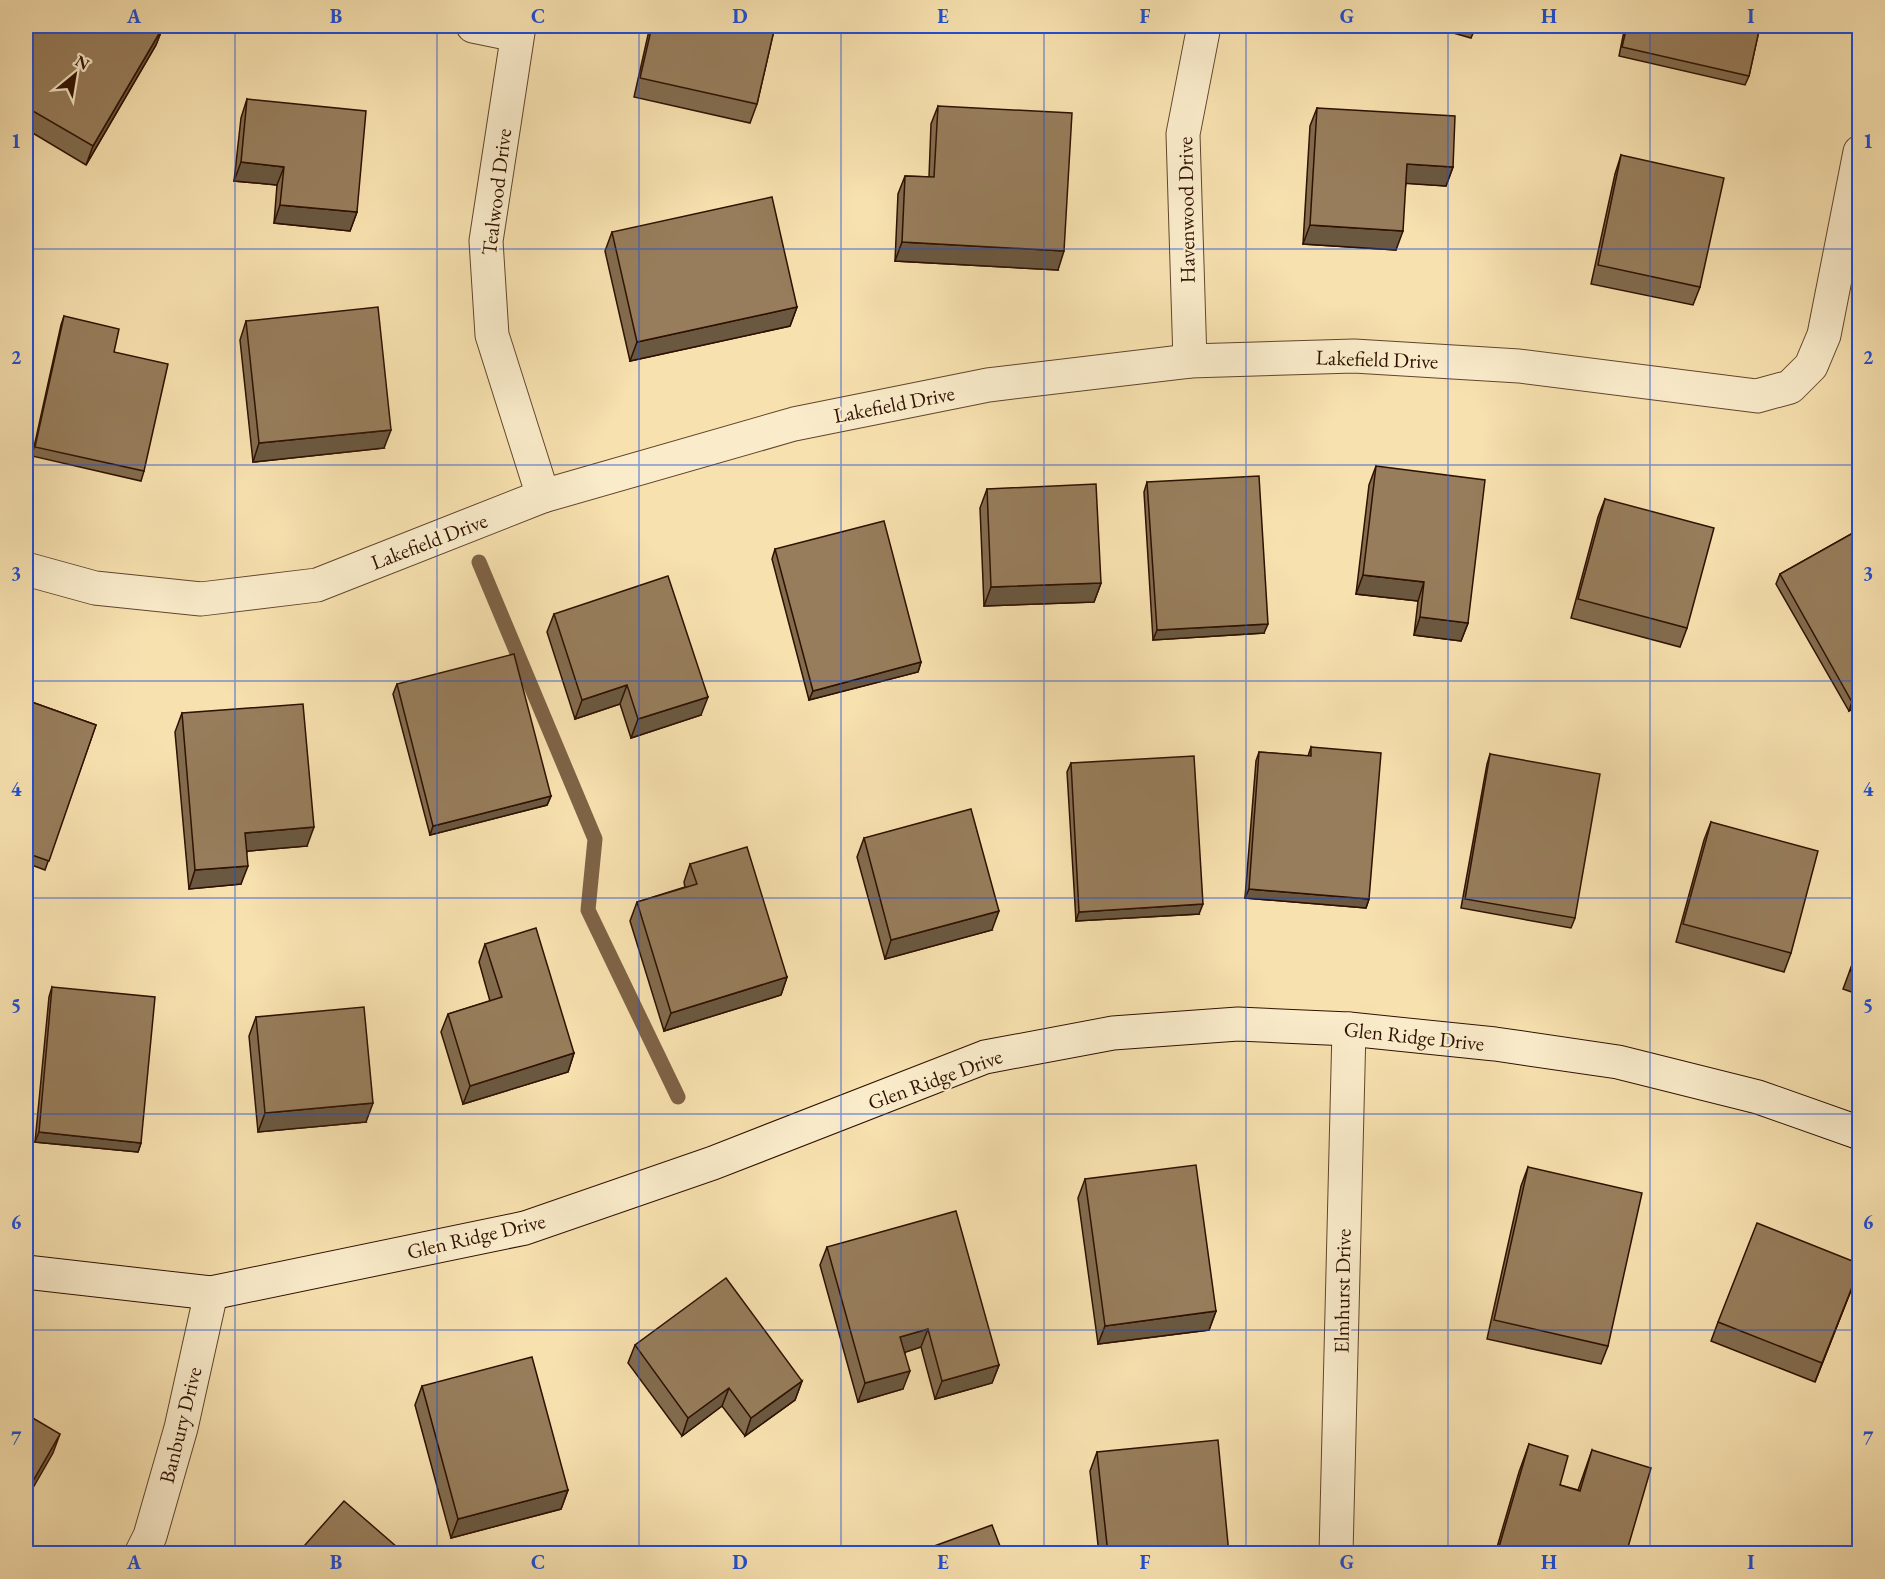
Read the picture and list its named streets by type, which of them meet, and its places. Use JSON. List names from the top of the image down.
{
  "streets": {
    "street": [
      "Tealwood Drive",
      "Havenwood Drive",
      "Lakefield Drive",
      "Glen Ridge Drive",
      "Elmhurst Drive",
      "Banbury Drive"
    ]
  },
  "crossings": [
    ["Tealwood Drive", "Lakefield Drive"],
    ["Havenwood Drive", "Lakefield Drive"],
    ["Glen Ridge Drive", "Elmhurst Drive"],
    ["Glen Ridge Drive", "Banbury Drive"]
  ],
  "north": "top right",
  "grid": {
    "columns": [
      "A",
      "B",
      "C",
      "D",
      "E",
      "F",
      "G",
      "H",
      "I"
    ],
    "rows": [
      "1",
      "2",
      "3",
      "4",
      "5",
      "6",
      "7"
    ]
  }
}
